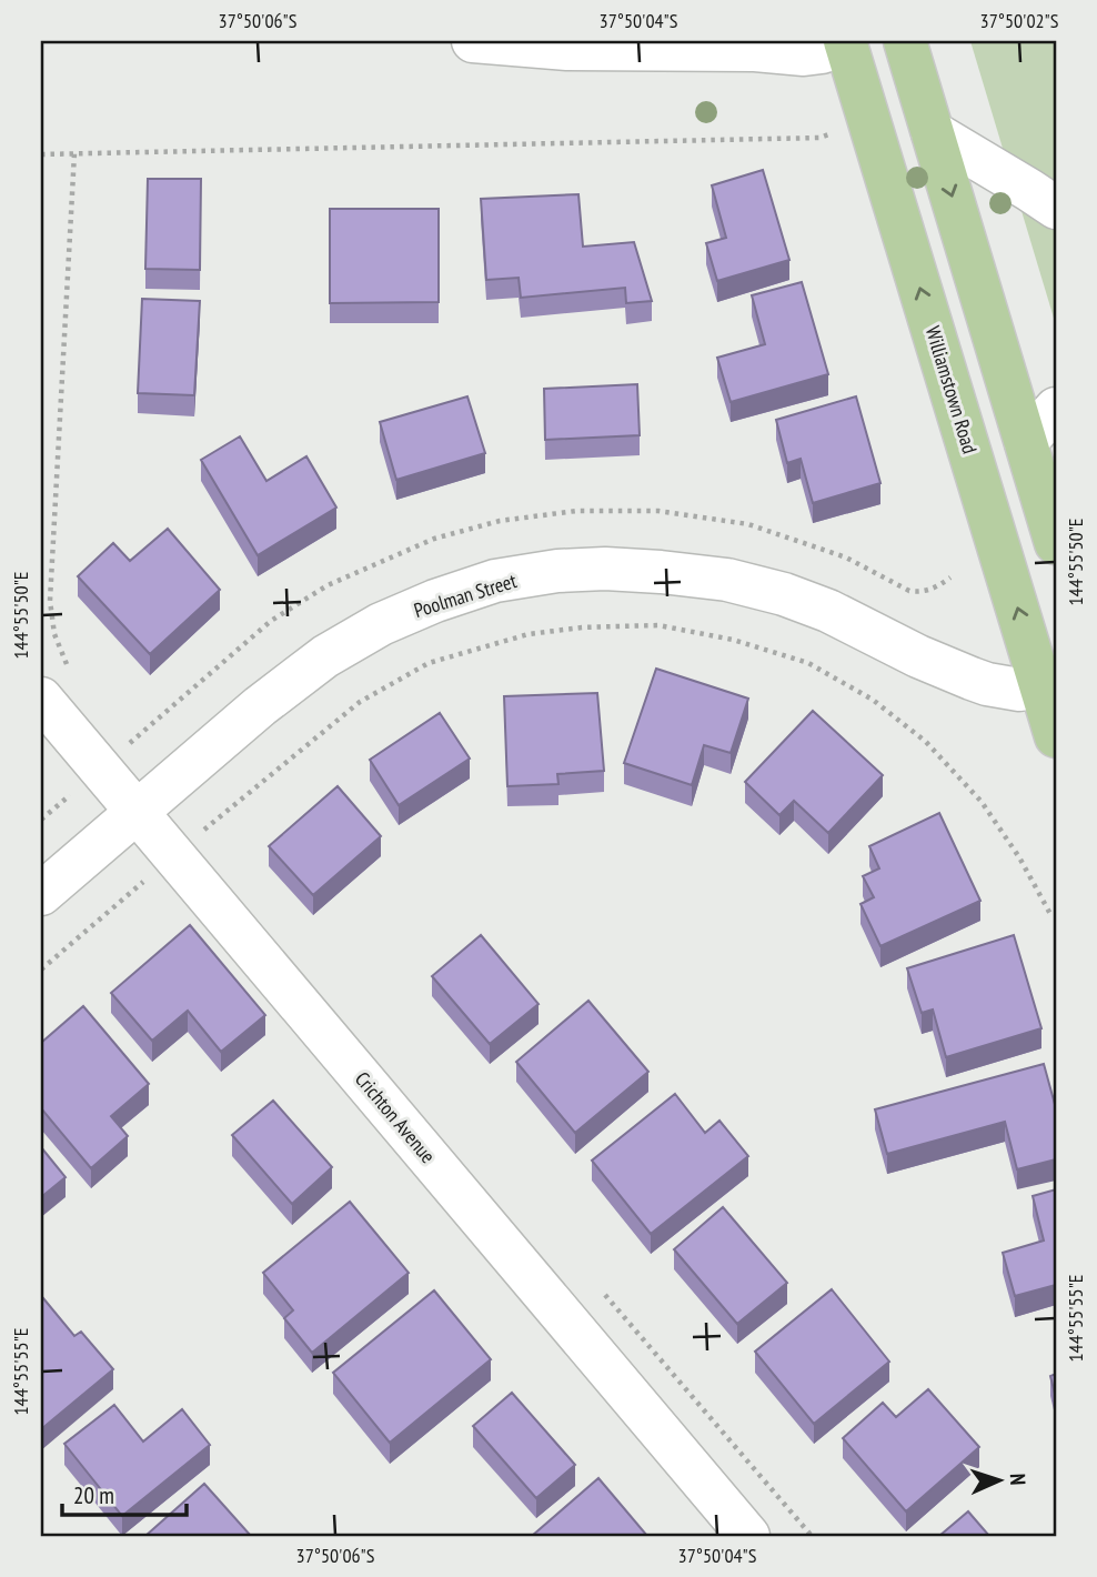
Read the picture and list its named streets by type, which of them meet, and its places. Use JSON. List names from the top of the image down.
{
  "streets": {
    "main road": ["Williamstown Road"],
    "street": ["Poolman Street", "Crichton Avenue"]
  },
  "crossings": [
    ["Williamstown Road", "Poolman Street"],
    ["Poolman Street", "Crichton Avenue"]
  ],
  "scale_bar": "20 m",
  "north": "right",
  "coordinates": [
    "37°50'06\"S",
    "37°50'04\"S",
    "37°50'02\"S",
    "144°55'50\"E",
    "144°55'55\"E"
  ]
}
